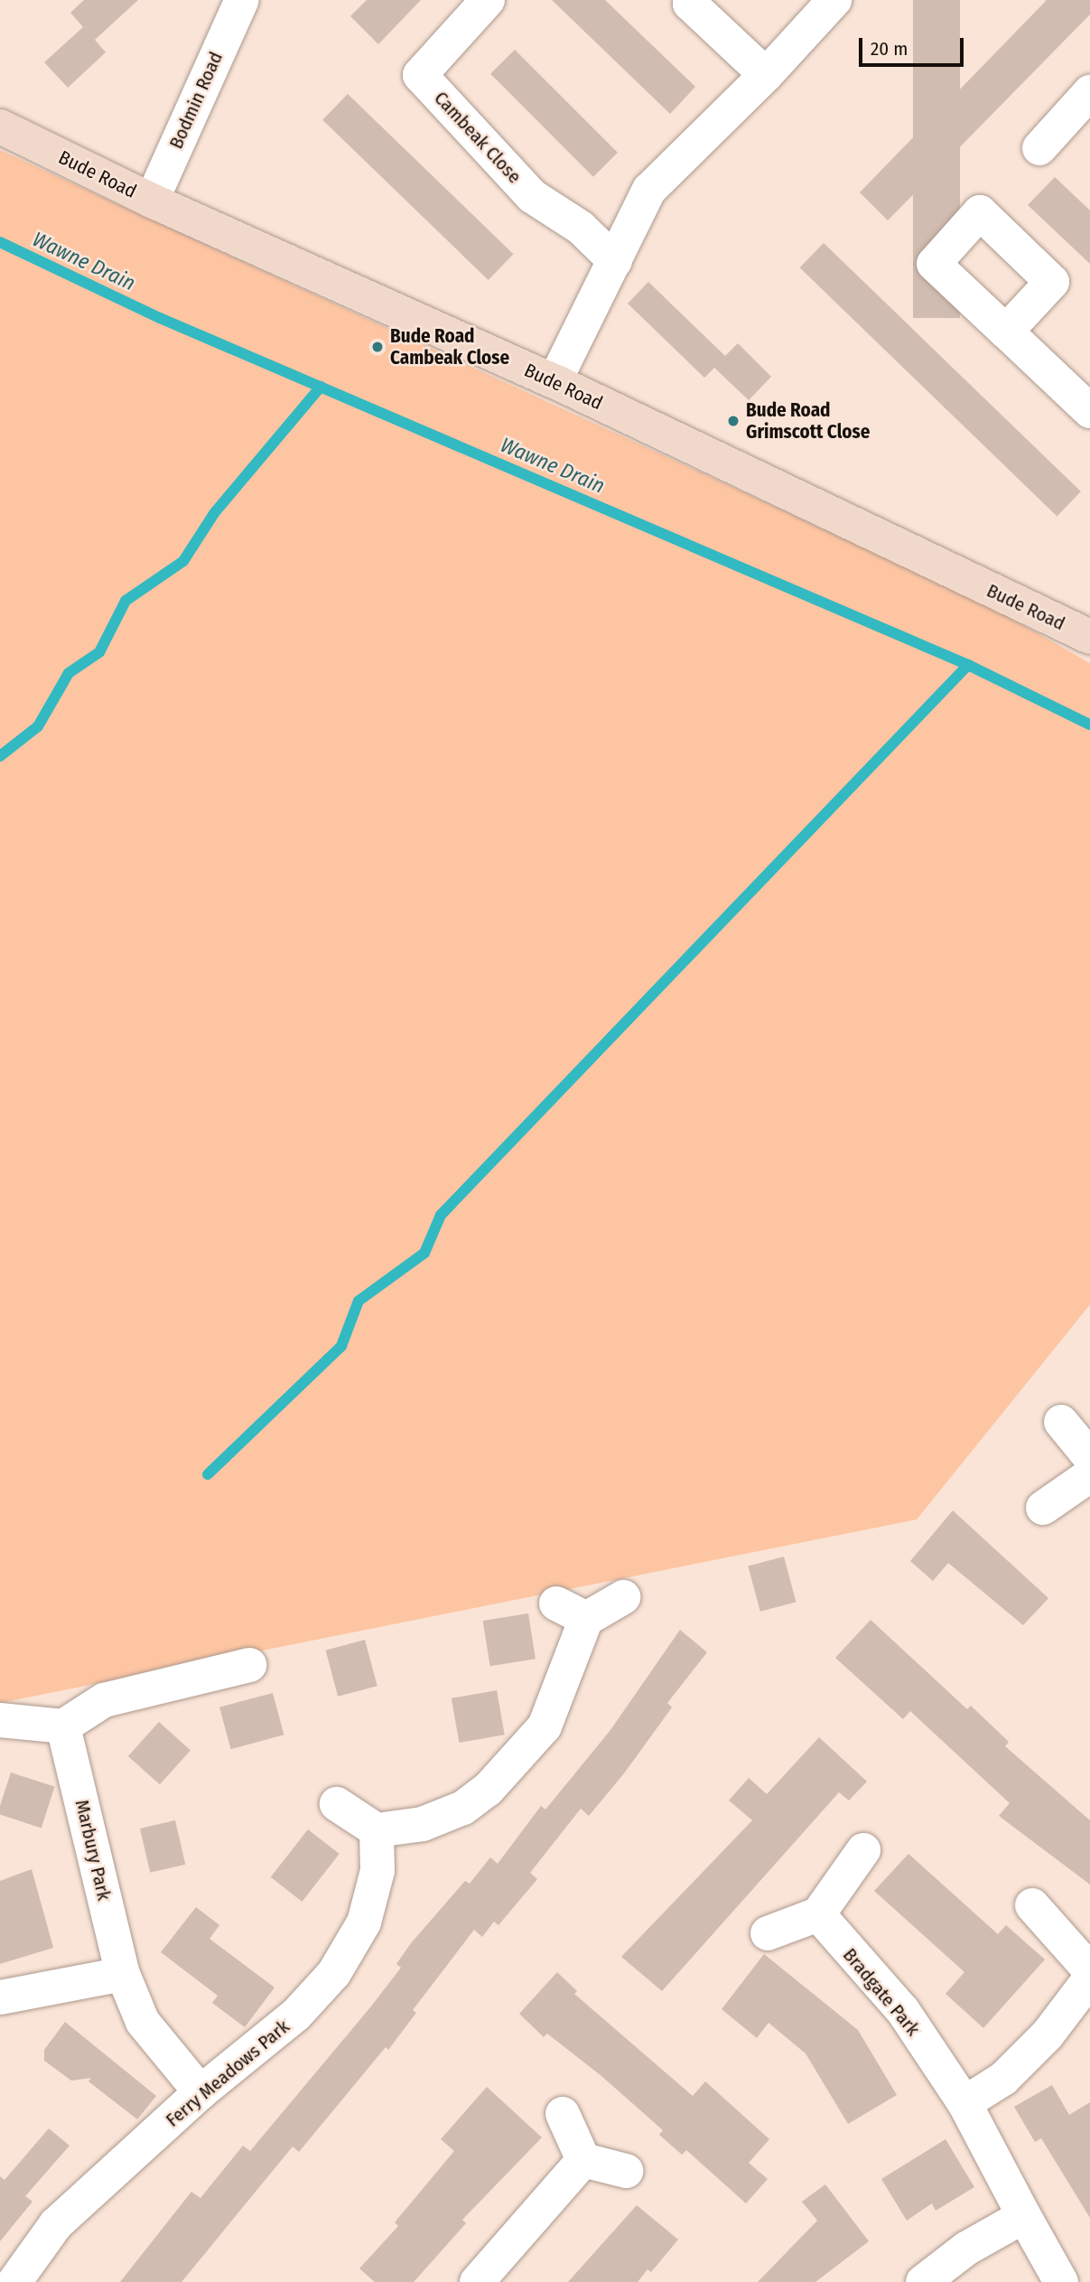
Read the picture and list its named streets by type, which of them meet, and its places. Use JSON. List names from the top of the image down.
{
  "streets": {
    "street": [
      "Bodmin Road",
      "Cambeak Close",
      "Bude Road",
      "Marbury Park",
      "Bradgate Park",
      "Ferry Meadows Park"
    ]
  },
  "crossings": [
    ["Bodmin Road", "Bude Road"],
    ["Marbury Park", "Ferry Meadows Park"]
  ],
  "water": ["Wawne Drain"],
  "places": ["Bude Road Cambeak Close", "Bude Road Grimscott Close"],
  "scale_bar": "20 m"
}
